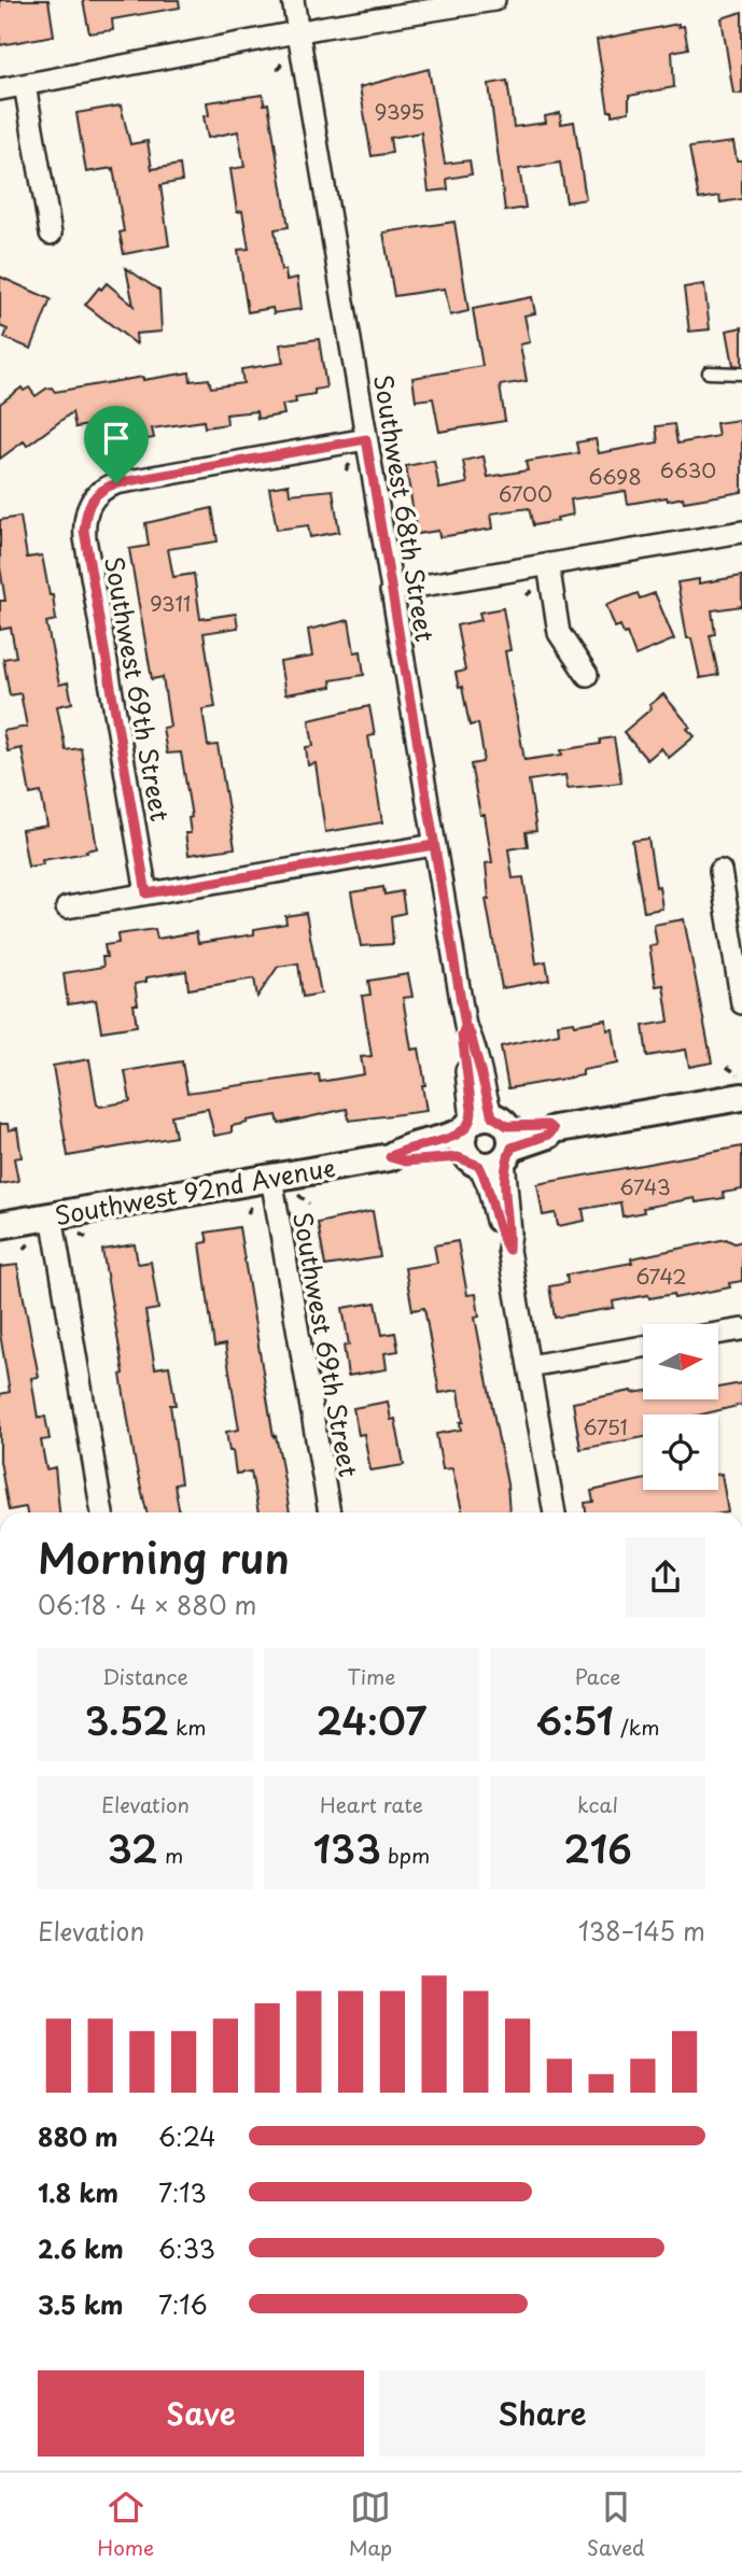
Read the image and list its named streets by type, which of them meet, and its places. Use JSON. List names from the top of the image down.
{
  "streets": {
    "street": ["Southwest 68th Street", "Southwest 69th Street", "Southwest 92nd Avenue"]
  },
  "crossings": [
    ["Southwest 68th Street", "Southwest 69th Street"],
    ["Southwest 68th Street", "Southwest 92nd Avenue"],
    ["Southwest 69th Street", "Southwest 92nd Avenue"]
  ],
  "house_numbers": [
    "9395",
    "6630",
    "6698",
    "6700",
    "9311",
    "6743",
    "6742",
    "6751"
  ],
  "north": "right",
  "page": {
    "heading": ["Morning run", "06:18 · 4 × 880 m"],
    "stats": [
      ["Distance", "3.52 km"],
      ["Time", "24:07"],
      ["Pace", "6:51 /km"],
      ["Elevation", "32 m"],
      ["Heart rate", "133 bpm"],
      ["kcal", "216"]
    ],
    "chart": ["Elevation", "138–145 m"],
    "list": [
      {
        "name": "880 m",
        "note": "6:24"
      },
      {
        "name": "1.8 km",
        "note": "7:13"
      },
      {
        "name": "2.6 km",
        "note": "6:33"
      },
      {
        "name": "3.5 km",
        "note": "7:16"
      }
    ],
    "buttons": ["Save", "Share"],
    "tabs": ["Home", "Map", "Saved"]
  }
}
